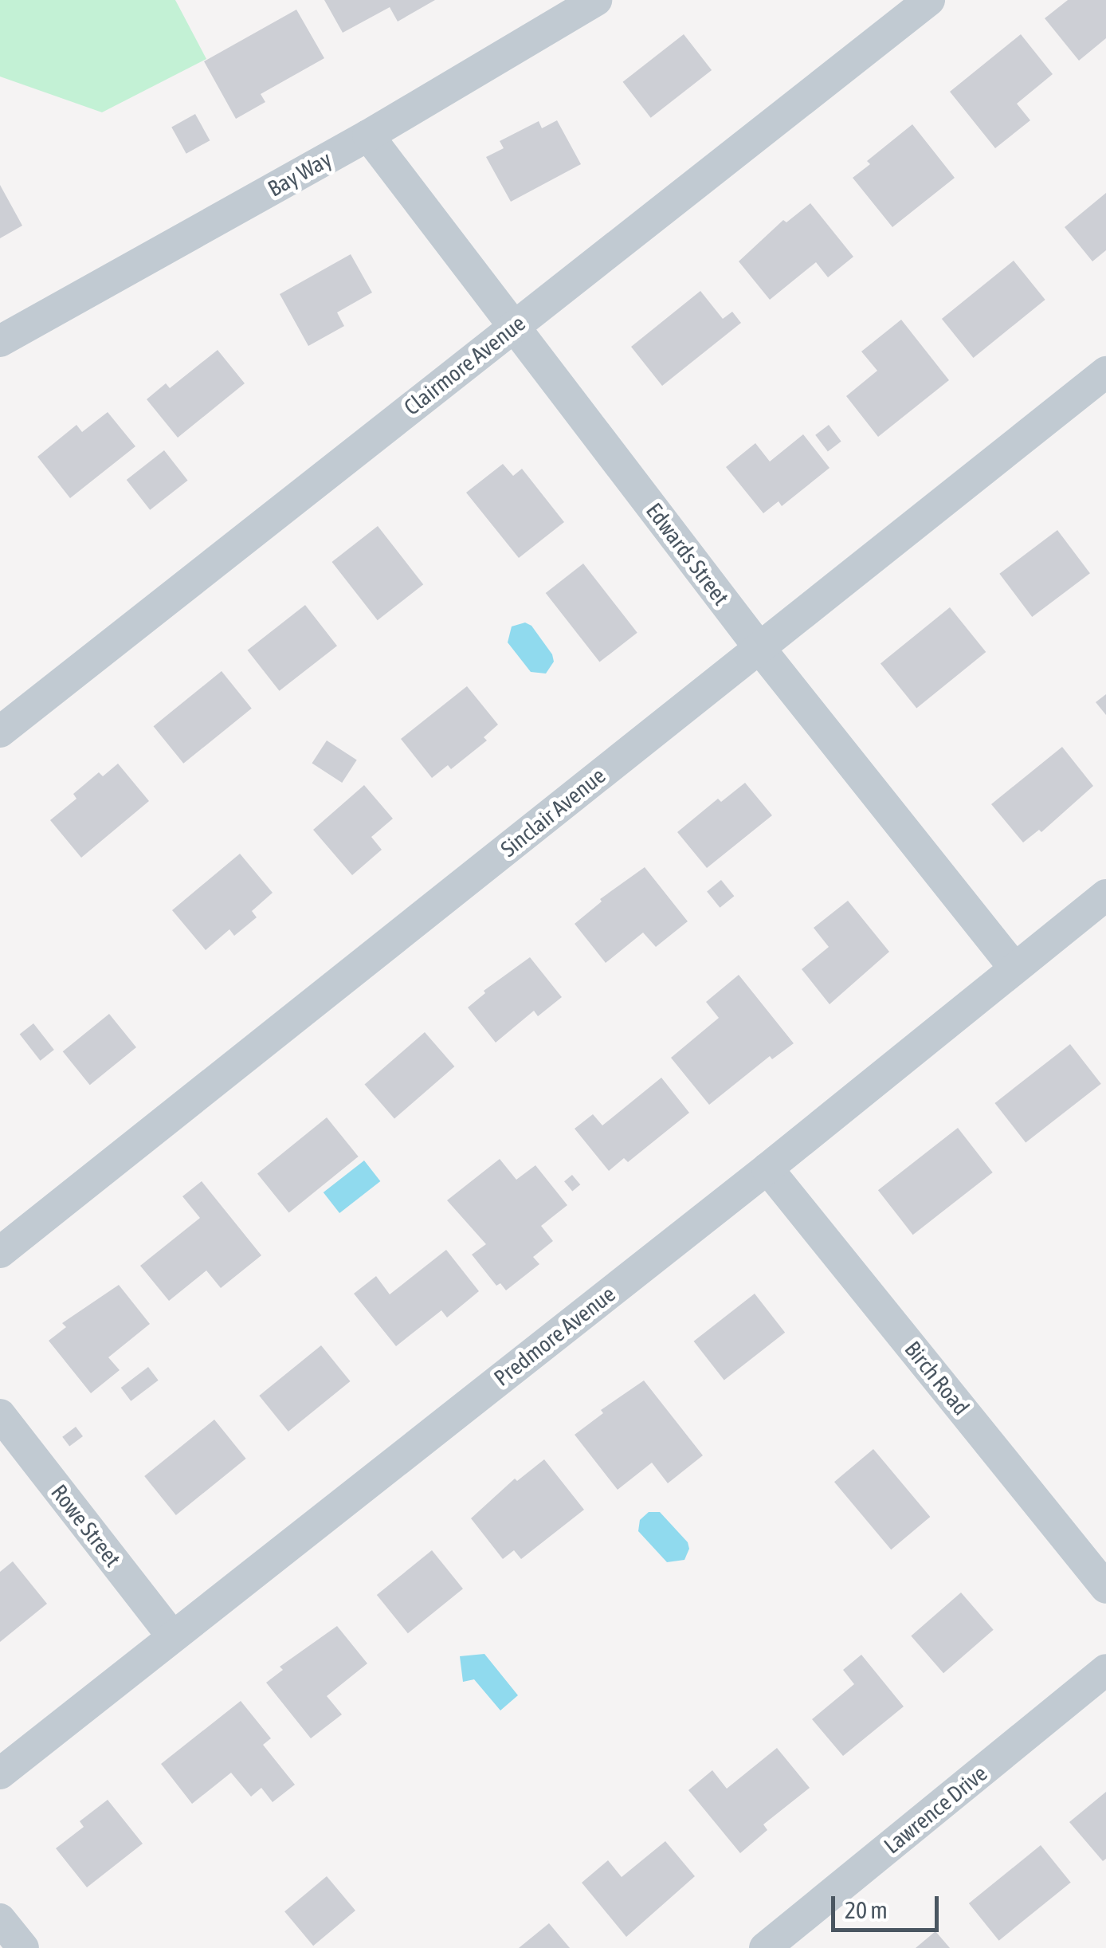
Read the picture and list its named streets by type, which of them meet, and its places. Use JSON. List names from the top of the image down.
{
  "streets": {
    "street": [
      "Bay Way",
      "Clairmore Avenue",
      "Edwards Street",
      "Sinclair Avenue",
      "Predmore Avenue",
      "Birch Road",
      "Rowe Street",
      "Lawrence Drive"
    ]
  },
  "crossings": [
    ["Bay Way", "Edwards Street"],
    ["Clairmore Avenue", "Edwards Street"],
    ["Edwards Street", "Sinclair Avenue"],
    ["Edwards Street", "Predmore Avenue"],
    ["Predmore Avenue", "Birch Road"],
    ["Predmore Avenue", "Rowe Street"]
  ],
  "scale_bar": "20 m"
}
